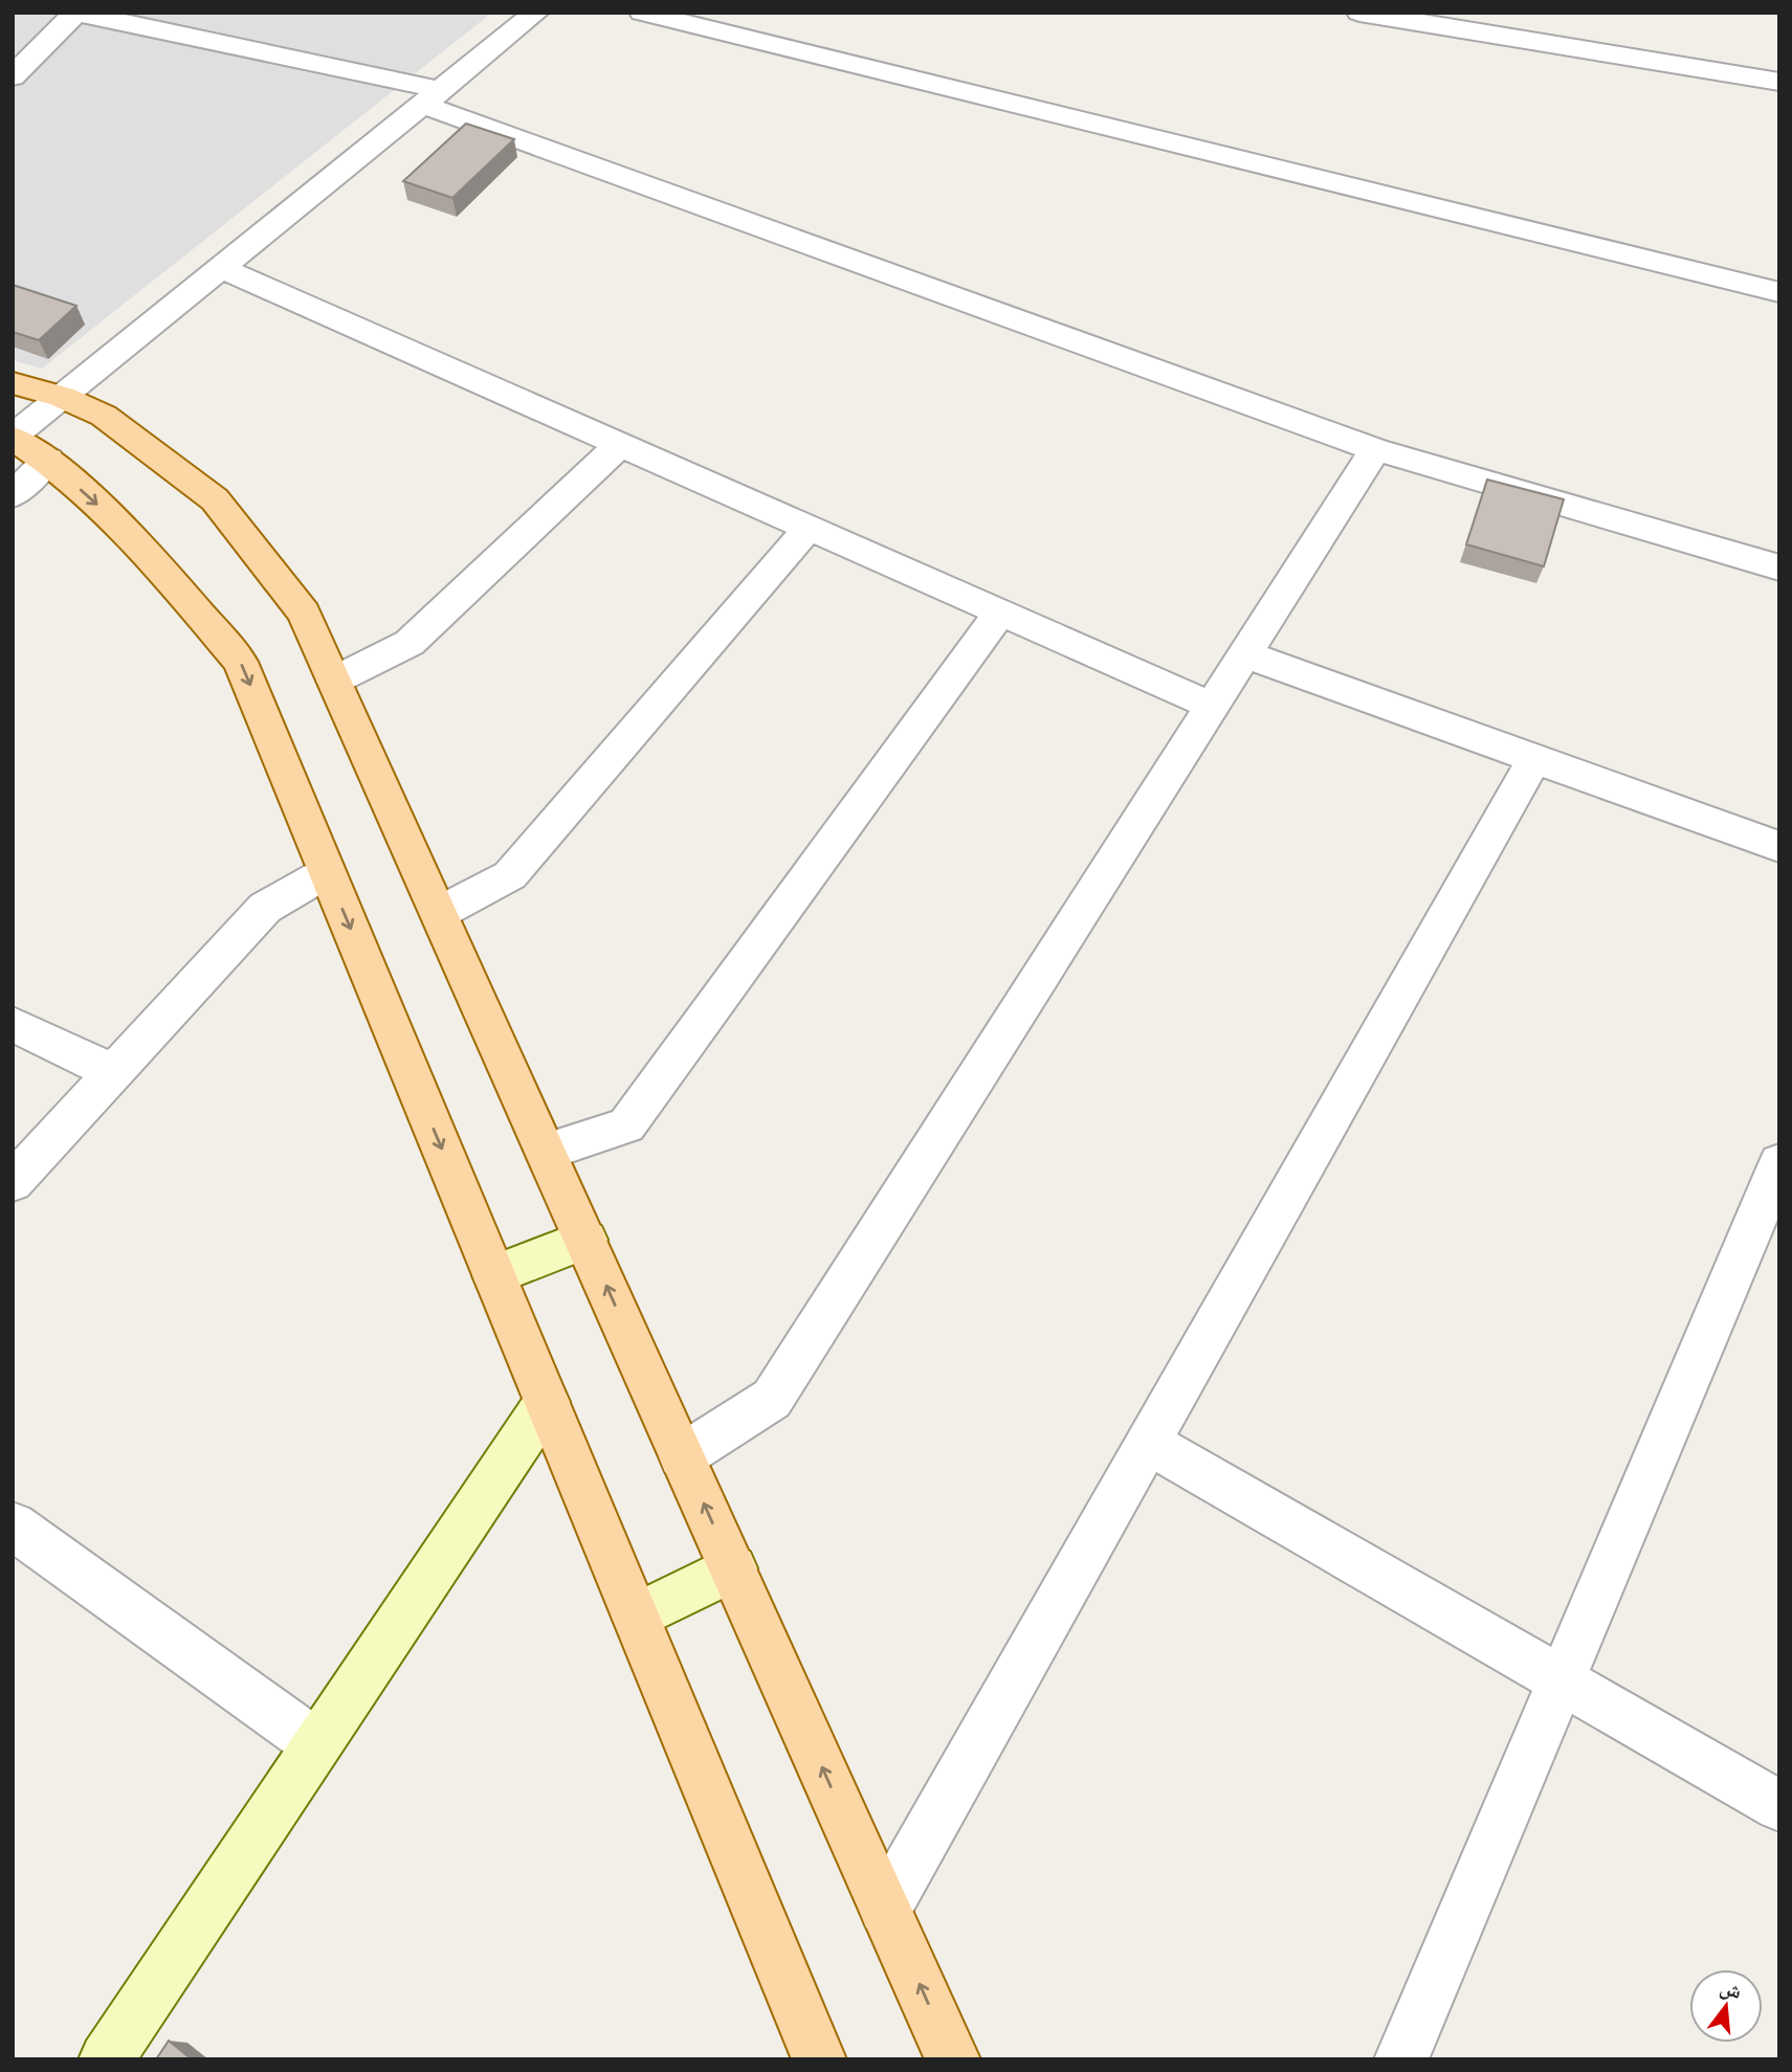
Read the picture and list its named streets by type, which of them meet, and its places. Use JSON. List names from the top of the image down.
{
  "north": "top"
}
